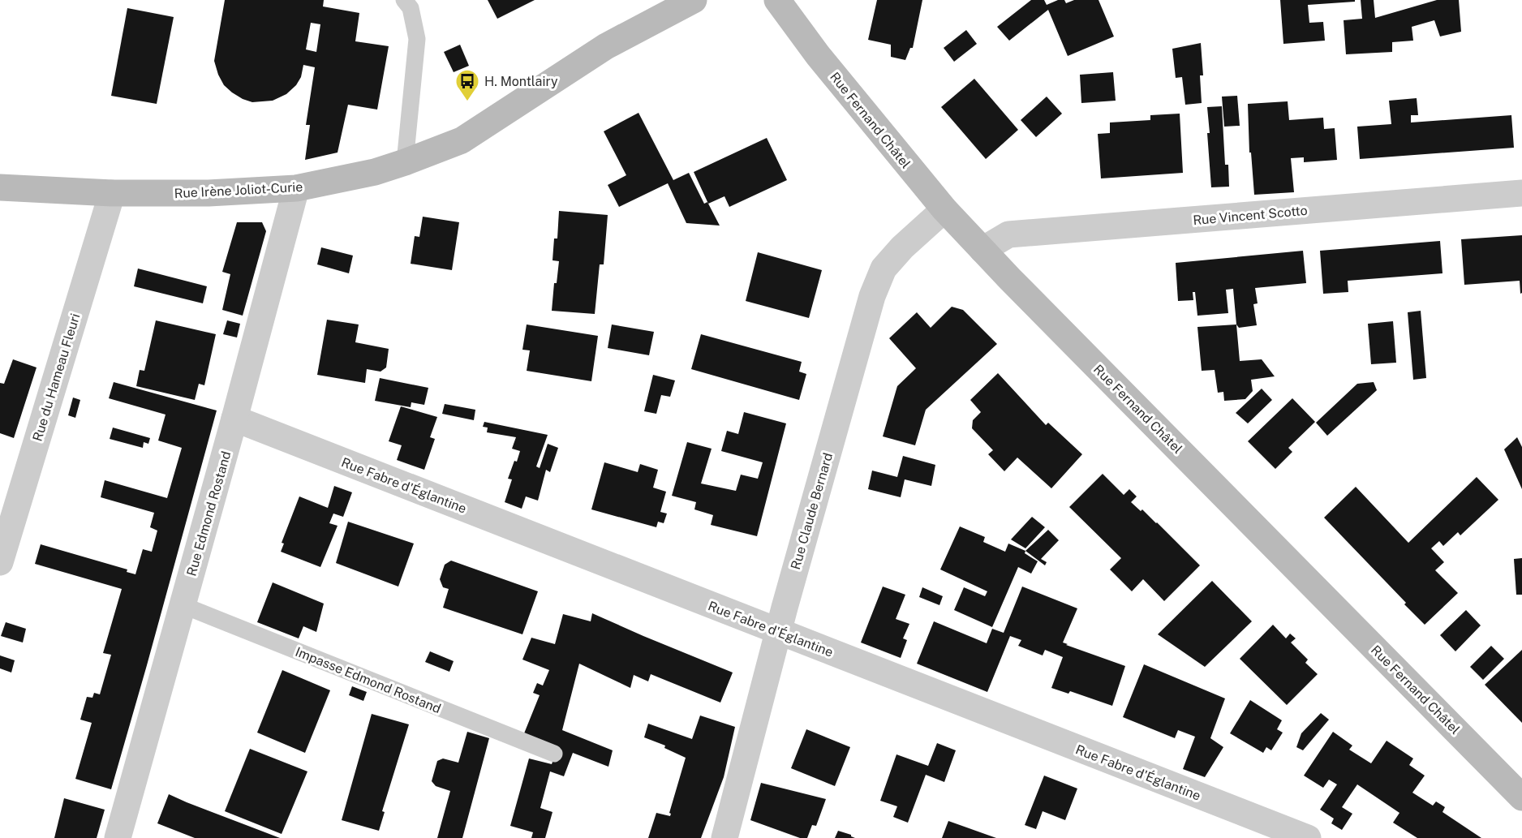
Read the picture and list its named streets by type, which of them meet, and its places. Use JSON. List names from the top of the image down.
{
  "streets": {
    "street": [
      "Rue Fernand Châtel",
      "Rue Irène Joliot-Curie",
      "Rue Vincent Scotto",
      "Rue du Hameau Fleuri",
      "Rue Fabre d'Églantine",
      "Rue Claude Bernard",
      "Rue Edmond Rostand"
    ],
    "lane": ["Impasse Edmond Rostand"]
  },
  "crossings": [
    ["Rue Fernand Châtel", "Rue Vincent Scotto"],
    ["Rue Fernand Châtel", "Rue Claude Bernard"],
    ["Rue Irène Joliot-Curie", "Rue du Hameau Fleuri"],
    ["Rue Irène Joliot-Curie", "Rue Edmond Rostand"],
    ["Rue Fabre d'Églantine", "Rue Claude Bernard"],
    ["Rue Fabre d'Églantine", "Rue Edmond Rostand"],
    ["Rue Edmond Rostand", "Impasse Edmond Rostand"]
  ],
  "places": {
    "bus stop": ["H. Montlairy"]
  }
}
